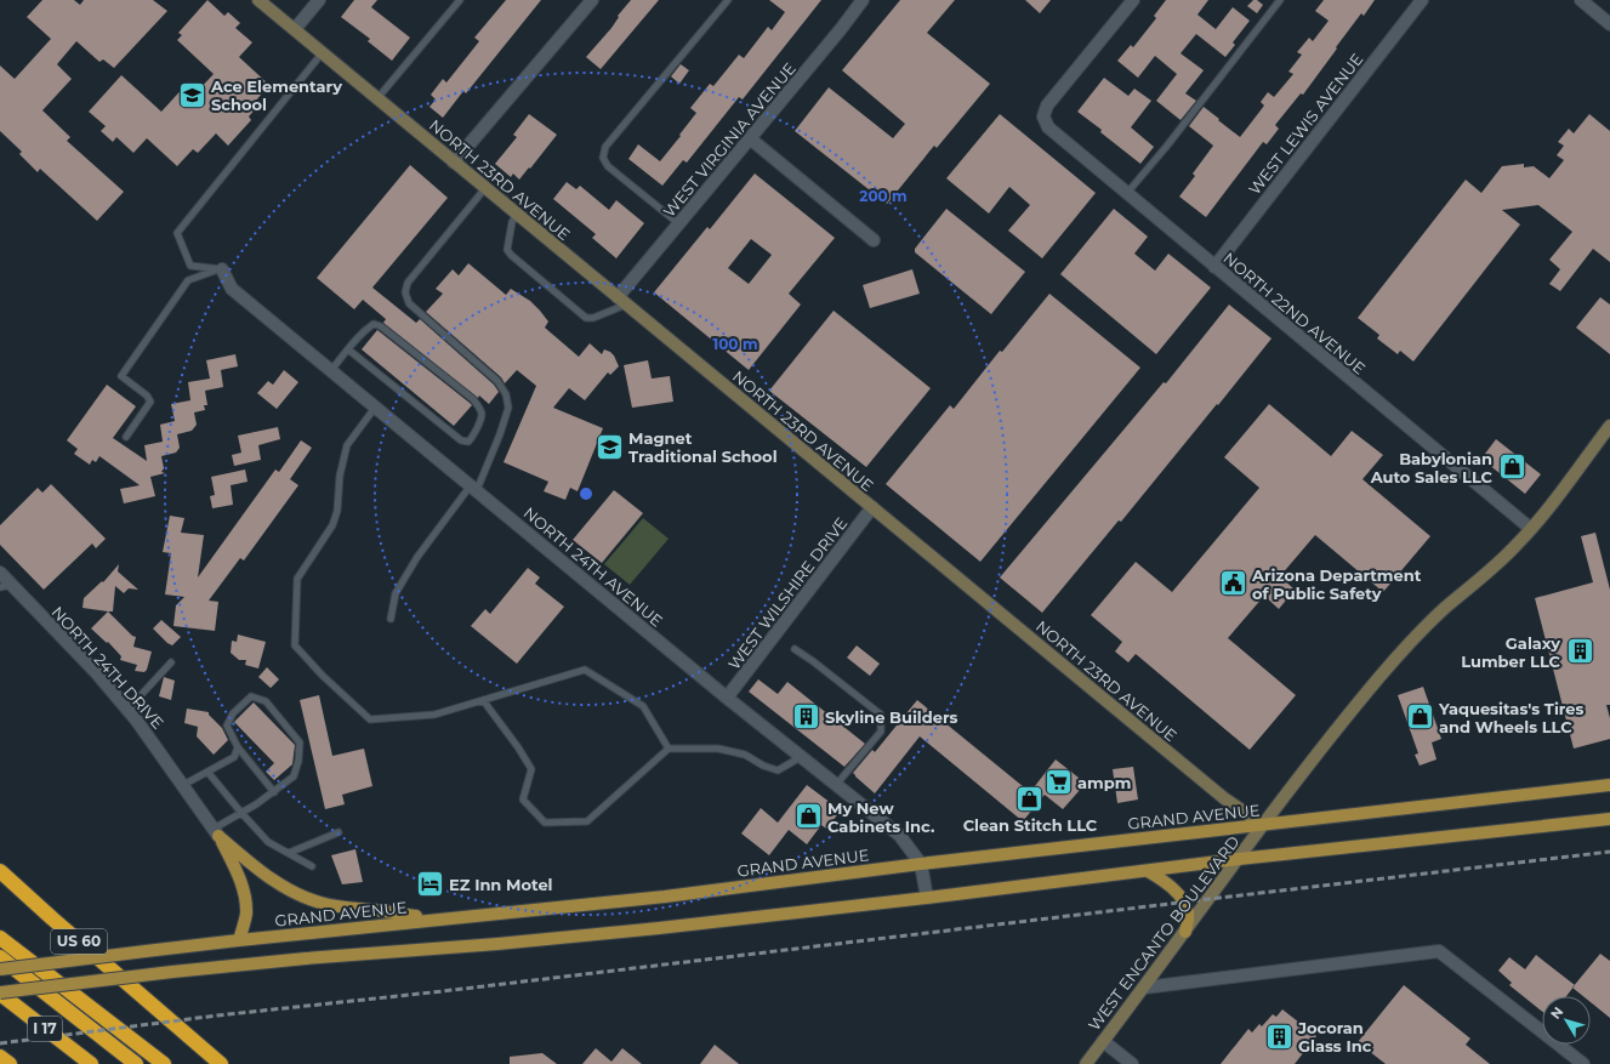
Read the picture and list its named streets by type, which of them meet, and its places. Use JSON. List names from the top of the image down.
{
  "streets": {
    "highway": ["US 60", "I 17"],
    "main road": ["GRAND AVENUE"],
    "street": [
      "WEST LEWIS AVENUE",
      "WEST VIRGINIA AVENUE",
      "NORTH 23RD AVENUE",
      "NORTH 22ND AVENUE",
      "NORTH 24TH AVENUE",
      "WEST WILSHIRE DRIVE",
      "NORTH 24TH DRIVE",
      "WEST ENCANTO BOULEVARD"
    ]
  },
  "crossings": [
    ["WEST LEWIS AVENUE", "NORTH 22ND AVENUE"],
    ["WEST VIRGINIA AVENUE", "NORTH 23RD AVENUE"],
    ["NORTH 23RD AVENUE", "WEST WILSHIRE DRIVE"],
    ["NORTH 23RD AVENUE", "GRAND AVENUE"],
    ["NORTH 23RD AVENUE", "WEST ENCANTO BOULEVARD"],
    ["NORTH 22ND AVENUE", "WEST ENCANTO BOULEVARD"],
    ["NORTH 24TH AVENUE", "WEST WILSHIRE DRIVE"],
    ["NORTH 24TH AVENUE", "GRAND AVENUE"],
    ["GRAND AVENUE", "WEST ENCANTO BOULEVARD"]
  ],
  "places": {
    "school or university": ["Ace Elementary School", "Magnet Traditional School"],
    "shop": [
      "Babylonian Auto Sales LLC",
      "Yaquesitas's Tires and Wheels LLC",
      "Clean Stitch LLC",
      "My New Cabinets Inc."
    ],
    "public building": ["Arizona Department of Public Safety"],
    "building": ["Galaxy Lumber LLC", "Skyline Builders", "Jocoran Glass Inc"],
    "supermarket": ["ampm"],
    "hotel": ["EZ Inn Motel"]
  },
  "north": "top left",
  "rings": ["200 m", "100 m"]
}
